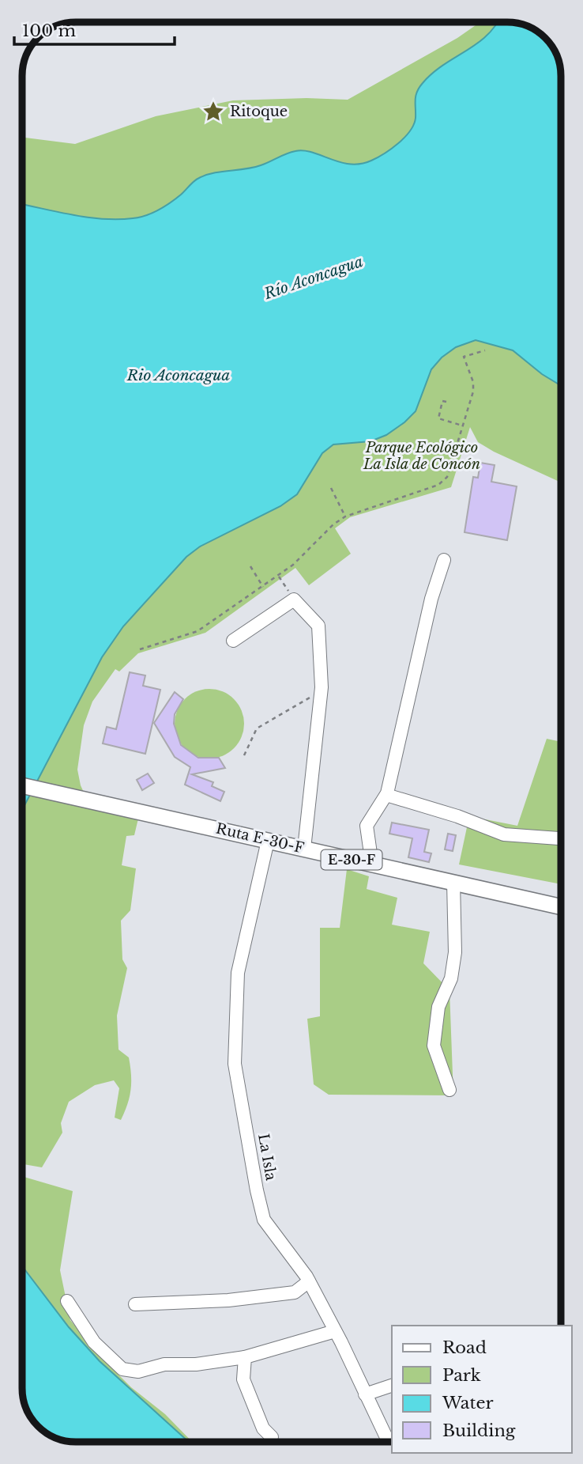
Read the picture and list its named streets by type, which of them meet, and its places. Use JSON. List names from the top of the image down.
{
  "streets": {
    "main road": ["Ruta E-30-F", "E-30-F"],
    "street": ["La Isla"]
  },
  "crossings": [
    ["Ruta E-30-F", "La Isla"]
  ],
  "water": ["Río Aconcagua", "Rio Aconcagua"],
  "parks": ["Parque Ecológico La Isla de Concón"],
  "places": {
    "place": ["Ritoque"]
  },
  "legend": [
    "Road",
    "Park",
    "Water",
    "Building"
  ],
  "scale_bar": "100 m"
}
